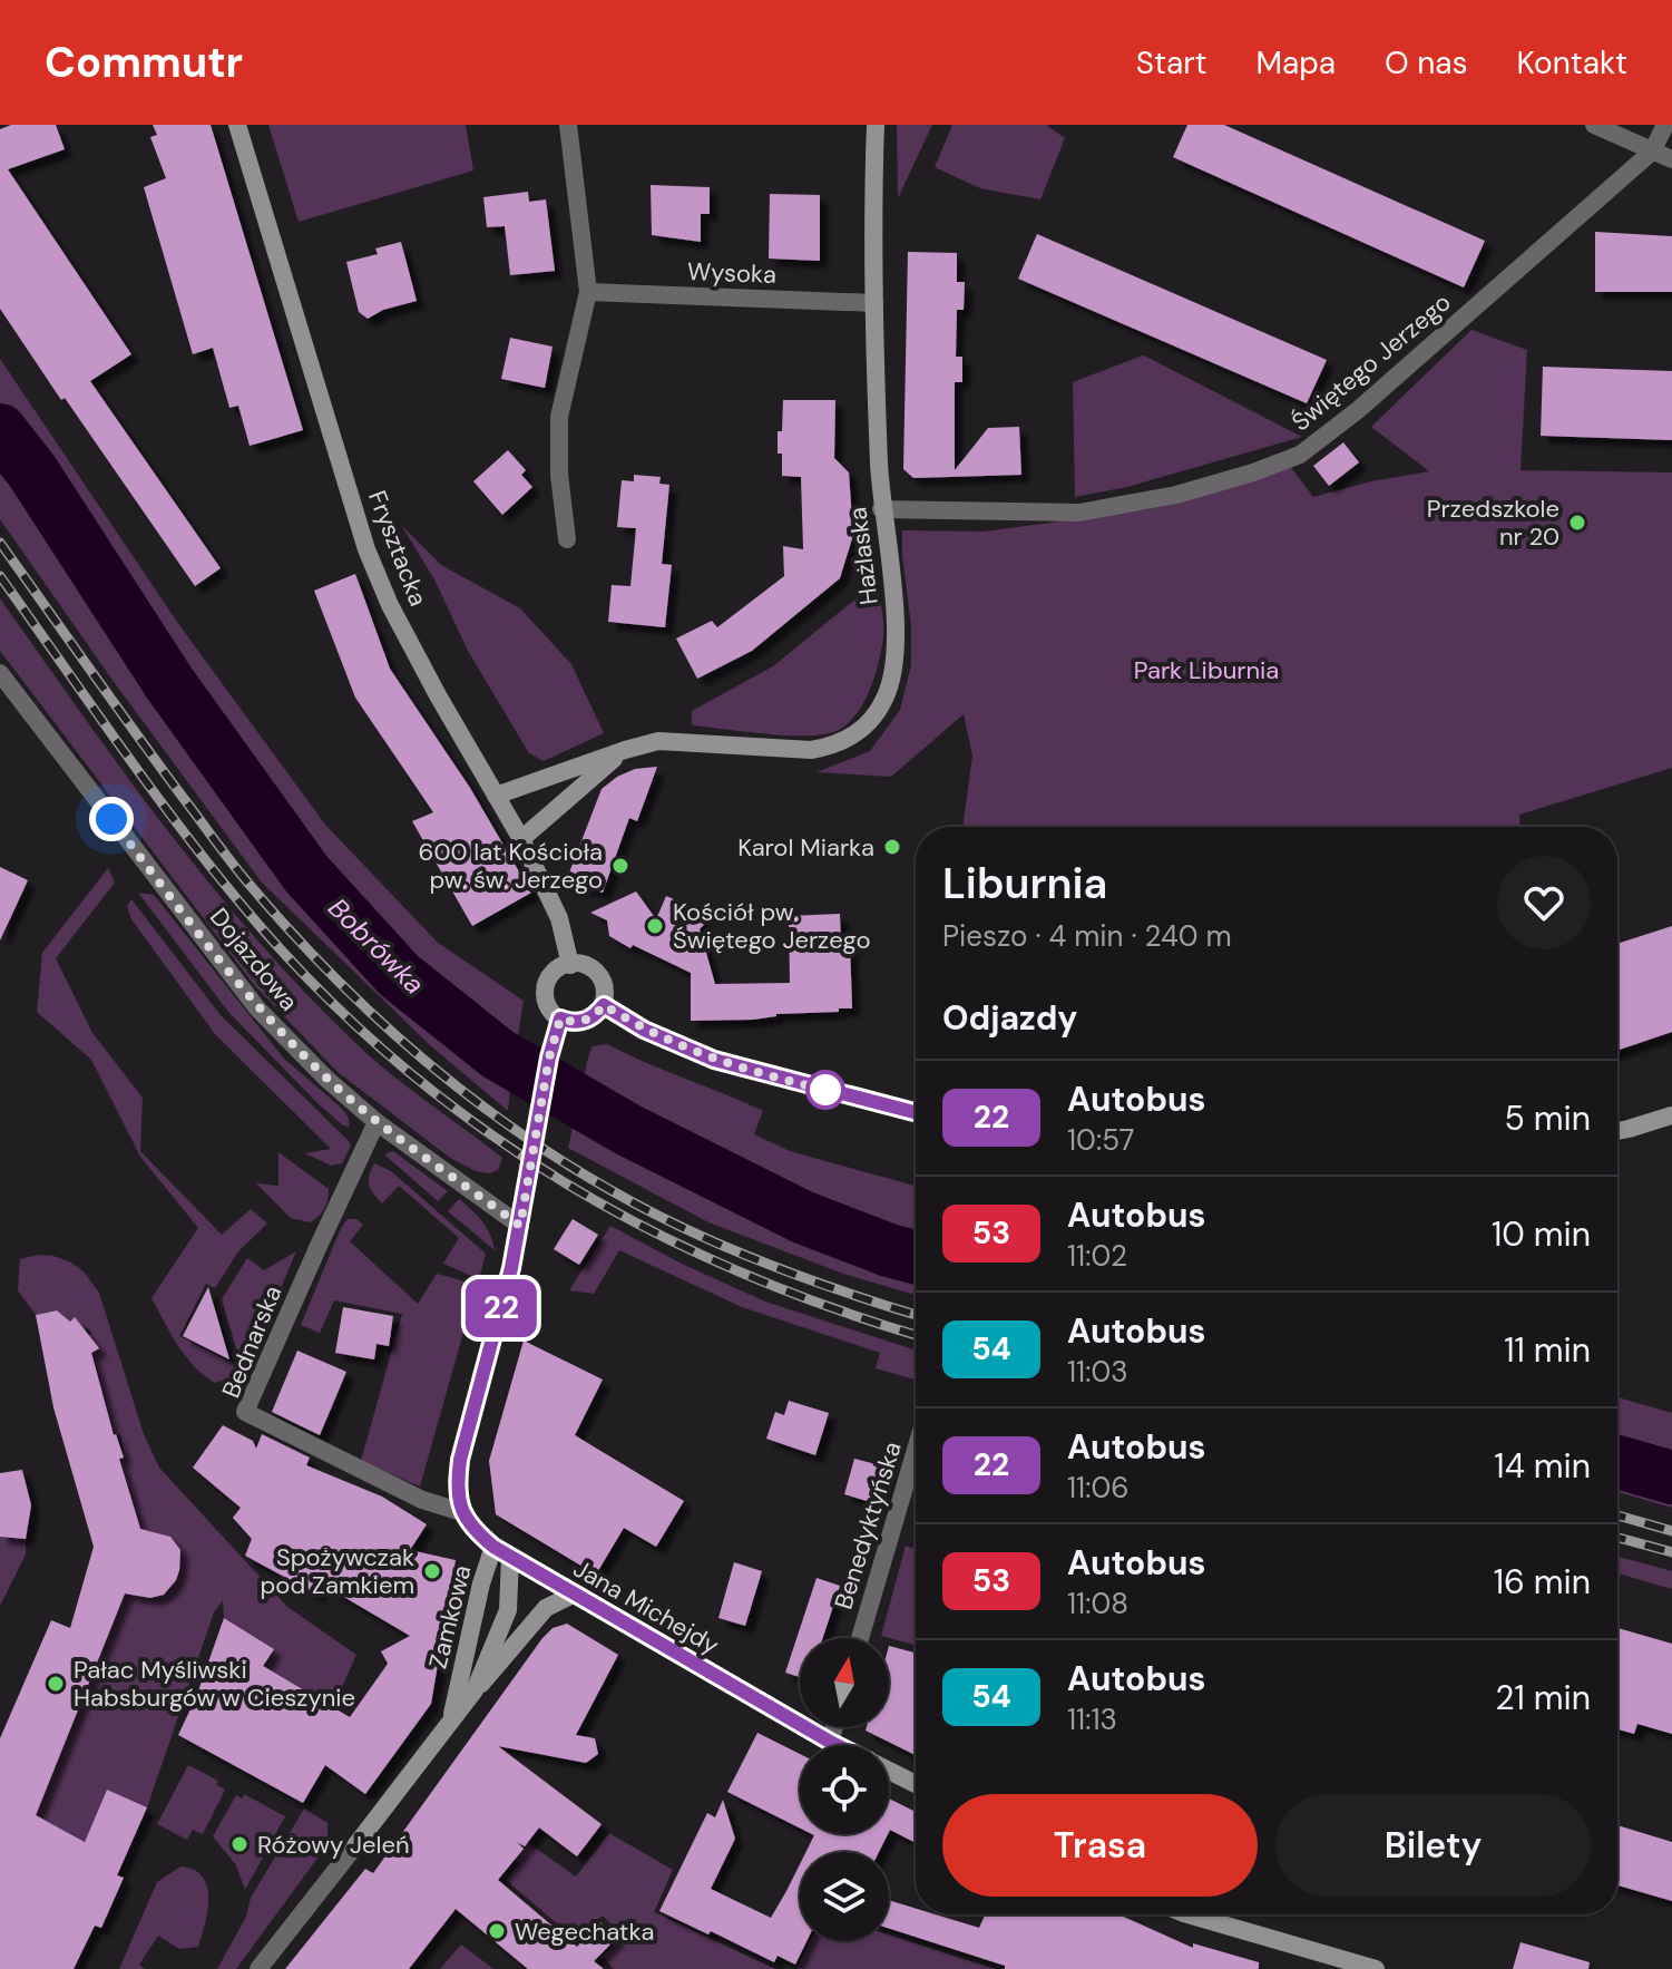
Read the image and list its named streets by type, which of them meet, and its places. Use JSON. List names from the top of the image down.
{
  "streets": {
    "street": [
      "Wysoka",
      "Świętego Jerzego",
      "Frysztacka",
      "Hażlaska",
      "Dojazdowa",
      "Bednarska",
      "Benedyktyńska",
      "Jana Michejdy",
      "Zamkowa"
    ]
  },
  "crossings": [
    ["Wysoka", "Hażlaska"],
    ["Świętego Jerzego", "Hażlaska"],
    ["Frysztacka", "Hażlaska"],
    ["Dojazdowa", "Bednarska"],
    ["Bednarska", "Zamkowa"],
    ["Jana Michejdy", "Zamkowa"]
  ],
  "water": ["Bobrówka"],
  "parks": ["Park Liburnia"],
  "places": [
    "Przedszkole nr 20",
    "Karol Miarka",
    "600 lat Kościoła pw. św. Jerzego",
    "Kościół pw. Świętego Jerzego",
    "Spożywczak pod Zamkiem",
    "Pałac Myśliwski Habsburgów w Cieszynie",
    "Różowy Jeleń",
    "Wegechatka"
  ],
  "lines": ["bus line 22"],
  "north": "top",
  "page": {
    "header": "Commutr",
    "nav": [
      "Start",
      "Mapa",
      "O nas",
      "Kontakt"
    ],
    "on_map": "22",
    "heading": [
      ["Liburnia", "Pieszo · 4 min · 240 m"],
      "Odjazdy"
    ],
    "list": [
      {
        "mark": "22",
        "name": "Autobus",
        "note": "10:57",
        "value": "5 min"
      },
      {
        "mark": "53",
        "name": "Autobus",
        "note": "11:02",
        "value": "10 min"
      },
      {
        "mark": "54",
        "name": "Autobus",
        "note": "11:03",
        "value": "11 min"
      },
      {
        "mark": "22",
        "name": "Autobus",
        "note": "11:06",
        "value": "14 min"
      },
      {
        "mark": "53",
        "name": "Autobus",
        "note": "11:08",
        "value": "16 min"
      },
      {
        "mark": "54",
        "name": "Autobus",
        "note": "11:13",
        "value": "21 min"
      }
    ],
    "buttons": ["Trasa", "Bilety"]
  }
}
